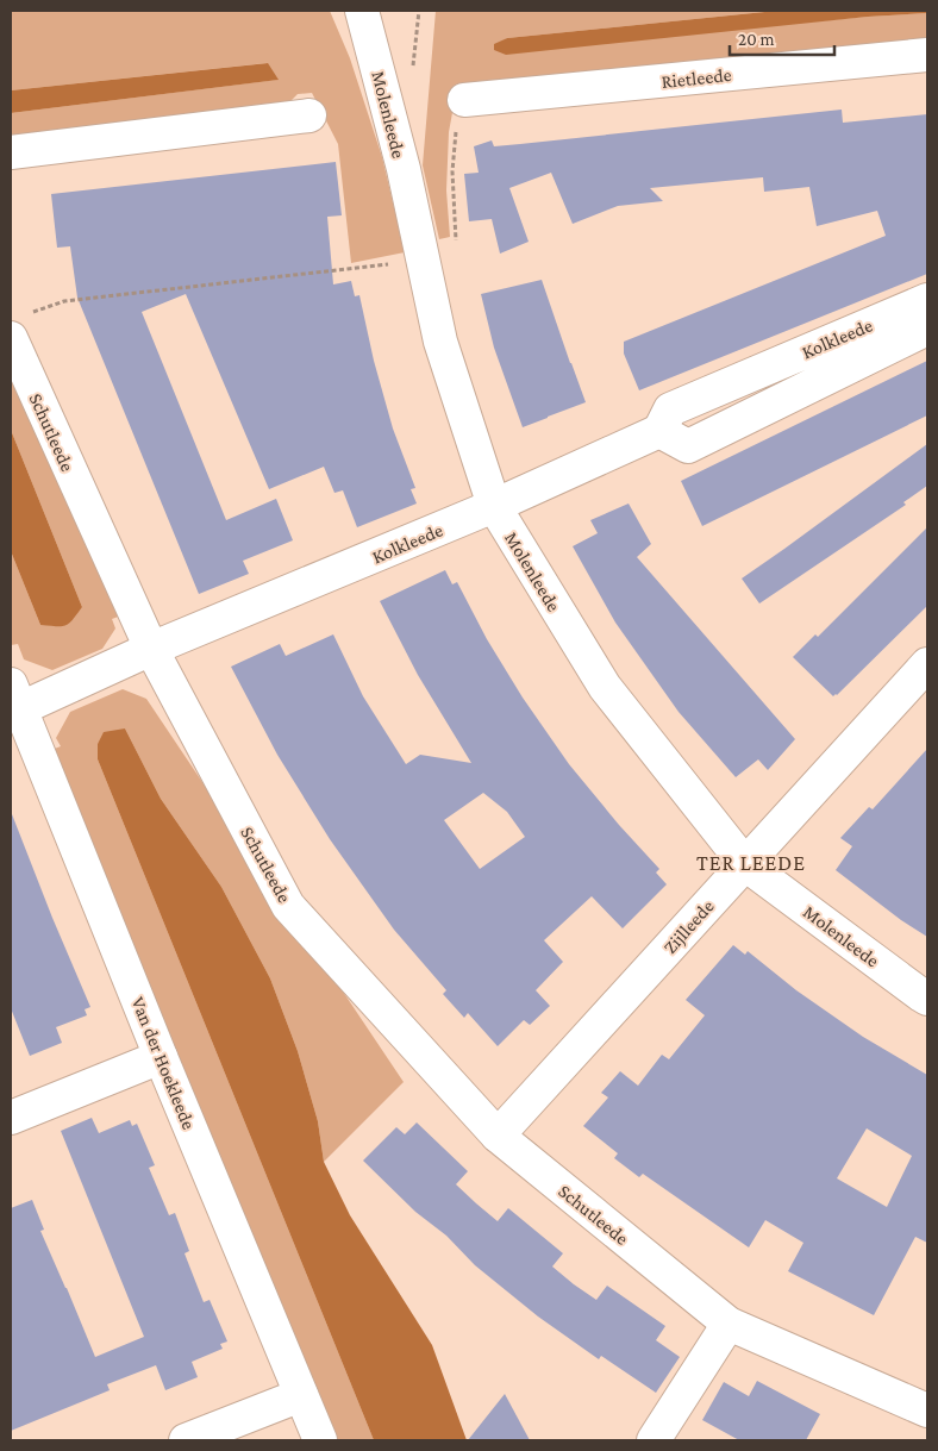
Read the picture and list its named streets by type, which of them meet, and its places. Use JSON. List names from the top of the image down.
{
  "streets": {
    "street": [
      "Rietleede",
      "Molenleede",
      "Kolkleede",
      "Schutleede",
      "Zijlleede",
      "Van der Hoekleede"
    ]
  },
  "crossings": [
    ["Molenleede", "Kolkleede"],
    ["Molenleede", "Zijlleede"],
    ["Kolkleede", "Schutleede"],
    ["Kolkleede", "Van der Hoekleede"],
    ["Schutleede", "Zijlleede"]
  ],
  "districts": ["TER LEEDE"],
  "scale_bar": "20 m"
}
